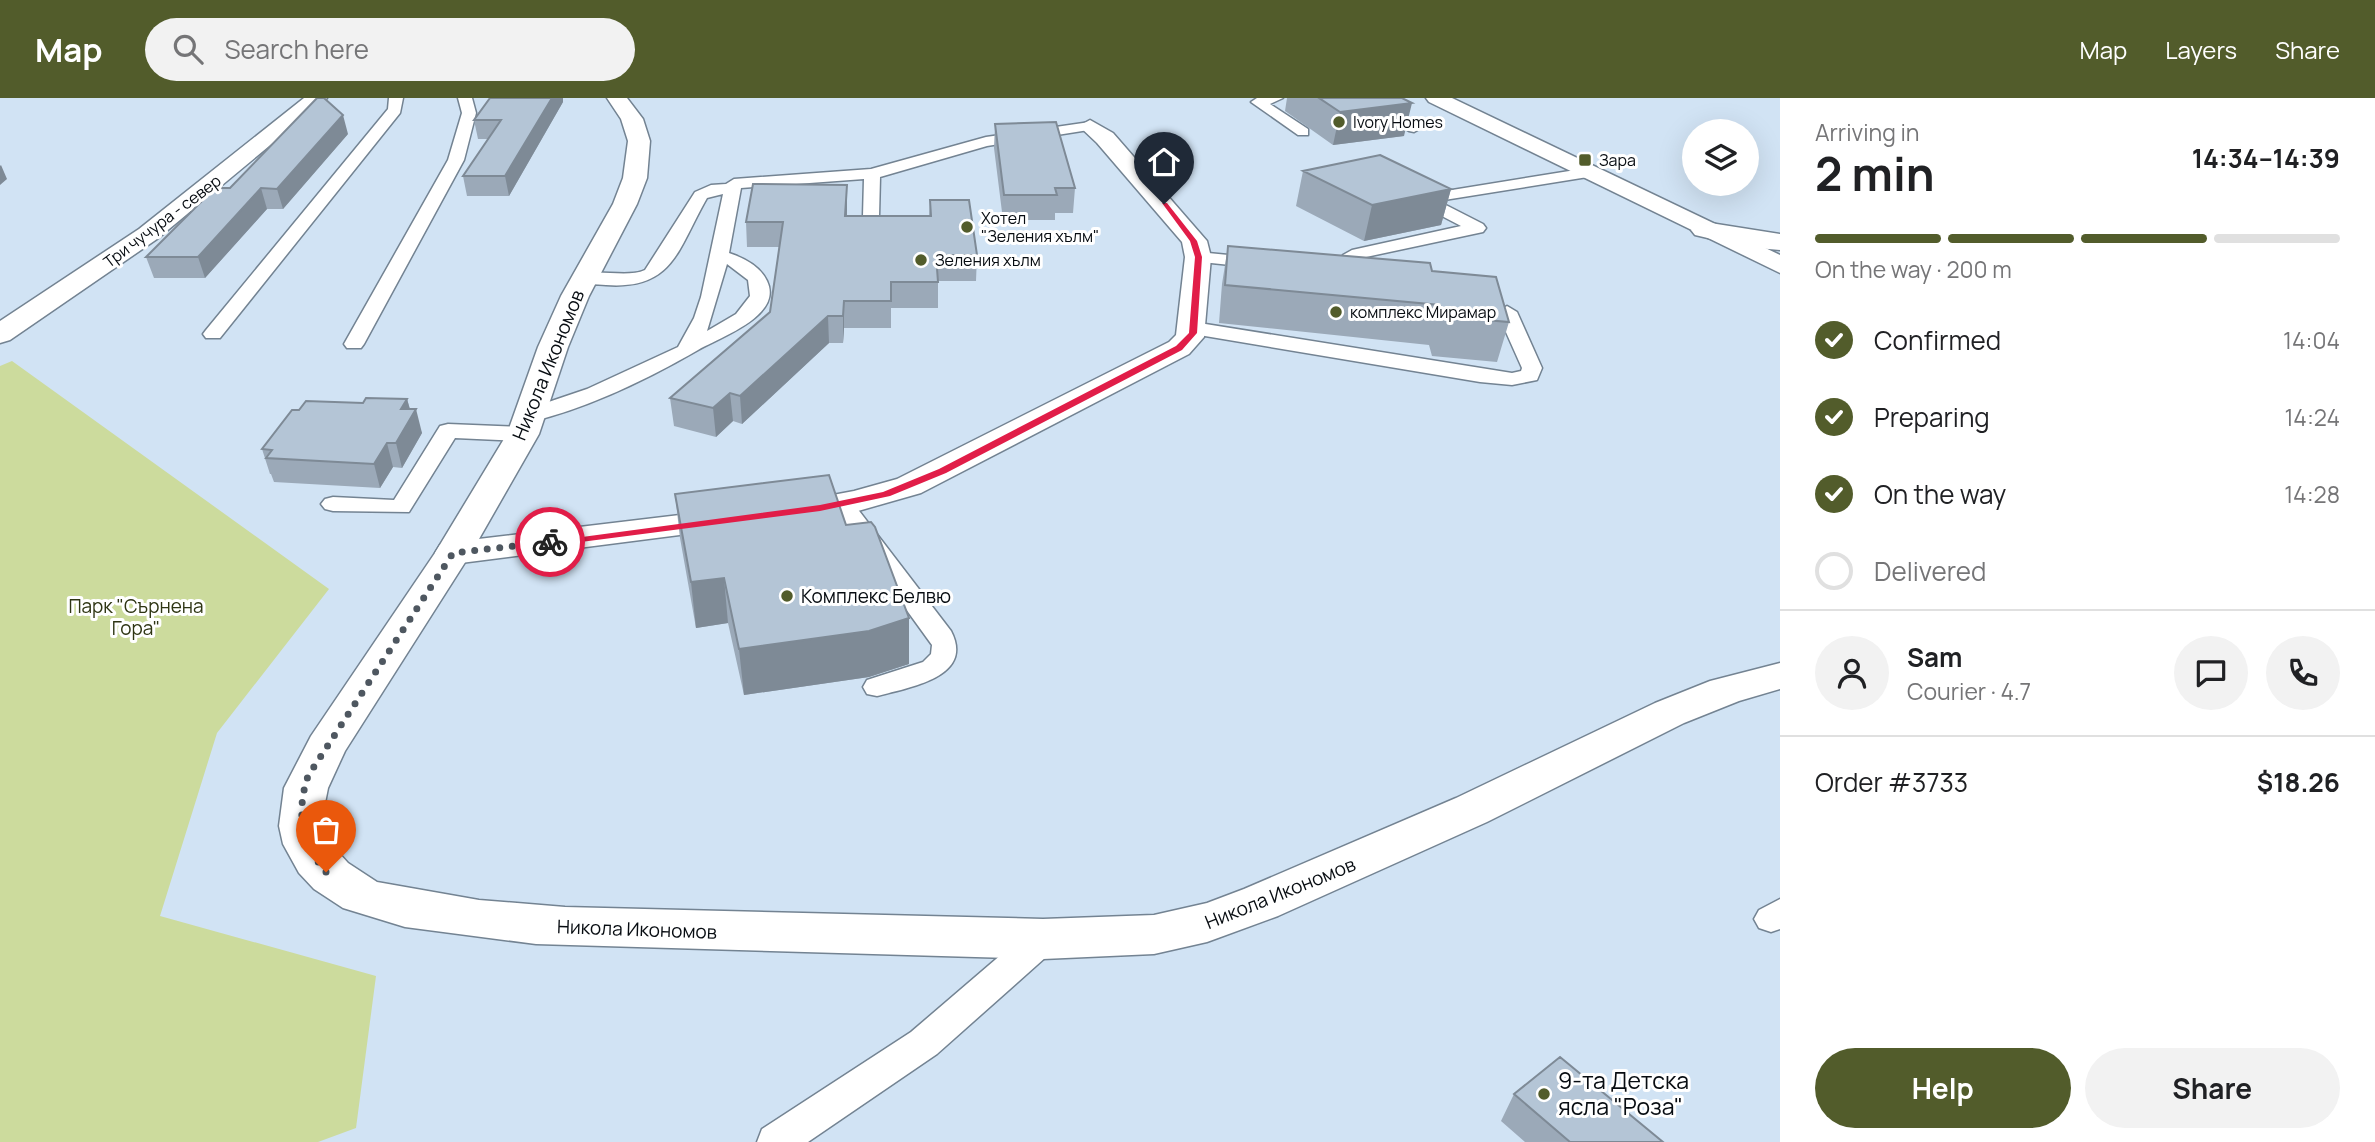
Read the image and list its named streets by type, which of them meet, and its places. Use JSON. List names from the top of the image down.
{
  "streets": {
    "street": ["Три чучура - север", "Никола Икономов"]
  },
  "parks": ["Парк \"Сърнена Гора\""],
  "places": {
    "other": [
      "Ivory Homes",
      "Хотел \"Зеления хълм\"",
      "Зеления хълм",
      "комплекс Мирамар",
      "Комплекс Белвю",
      "9-та Детска ясла \"Роза\""
    ],
    "transit": ["Зара"]
  },
  "page": {
    "header": "Map",
    "search": "Search here",
    "nav": ["Map", "Layers", "Share"],
    "heading": ["2 min", "Arriving in", "14:34–14:39"],
    "panel": [
      "Sam",
      "Courier · 4.7",
      "Order #3733",
      "$18.26"
    ],
    "bar": "On the way · 200 m",
    "list": [
      ["Confirmed", "14:04"],
      ["Preparing", "14:24"],
      ["On the way", "14:28"],
      "Delivered"
    ],
    "buttons": ["Help", "Share"]
  }
}
